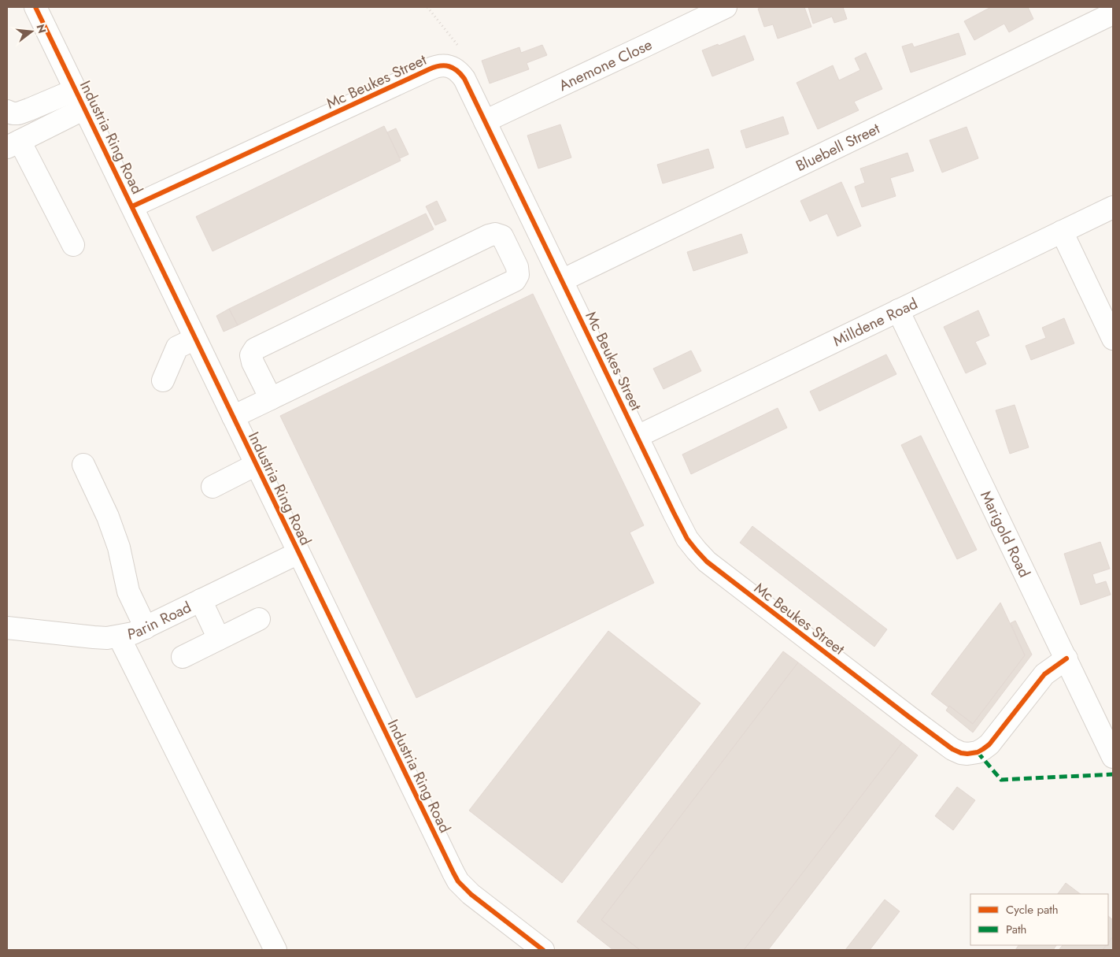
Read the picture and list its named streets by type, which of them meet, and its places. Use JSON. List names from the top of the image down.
{
  "streets": {
    "street": [
      "Anemone Close",
      "Mc Beukes Street",
      "Industria Ring Road",
      "Bluebell Street",
      "Milldene Road",
      "Marigold Road",
      "Parin Road"
    ]
  },
  "crossings": [
    ["Anemone Close", "Mc Beukes Street"],
    ["Mc Beukes Street", "Industria Ring Road"],
    ["Mc Beukes Street", "Bluebell Street"],
    ["Mc Beukes Street", "Milldene Road"],
    ["Mc Beukes Street", "Marigold Road"],
    ["Industria Ring Road", "Parin Road"],
    ["Milldene Road", "Marigold Road"]
  ],
  "legend": ["Cycle path", "Path"],
  "north": "right"
}
